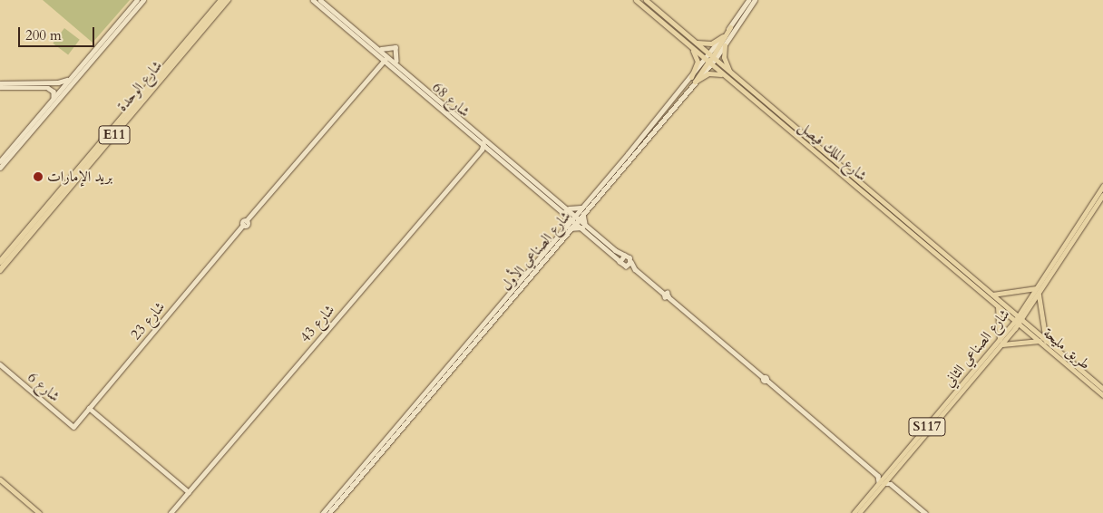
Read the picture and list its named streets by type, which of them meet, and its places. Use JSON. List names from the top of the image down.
{
  "streets": {
    "highway": ["شارع الوحدة", "E11"],
    "main road": [
      "شارع الملك فيصل",
      "شارع الصناعي الثاني",
      "طريق مليحة",
      "S117"
    ],
    "street": [
      "شارع 68",
      "شارع الصناعي الأول",
      "شارع 23",
      "شارع 43",
      "شارع 6"
    ]
  },
  "crossings": [
    ["شارع 68", "شارع الصناعي الأول"],
    ["شارع 68", "شارع 23"],
    ["شارع 68", "شارع 43"],
    ["شارع الملك فيصل", "شارع الصناعي الأول"],
    ["شارع الملك فيصل", "شارع الصناعي الثاني"],
    ["شارع الملك فيصل", "طريق مليحة"],
    ["شارع 23", "شارع 6"],
    ["شارع الصناعي الثاني", "طريق مليحة"]
  ],
  "places": ["بريد الإمارات"],
  "scale_bar": "200 m"
}
